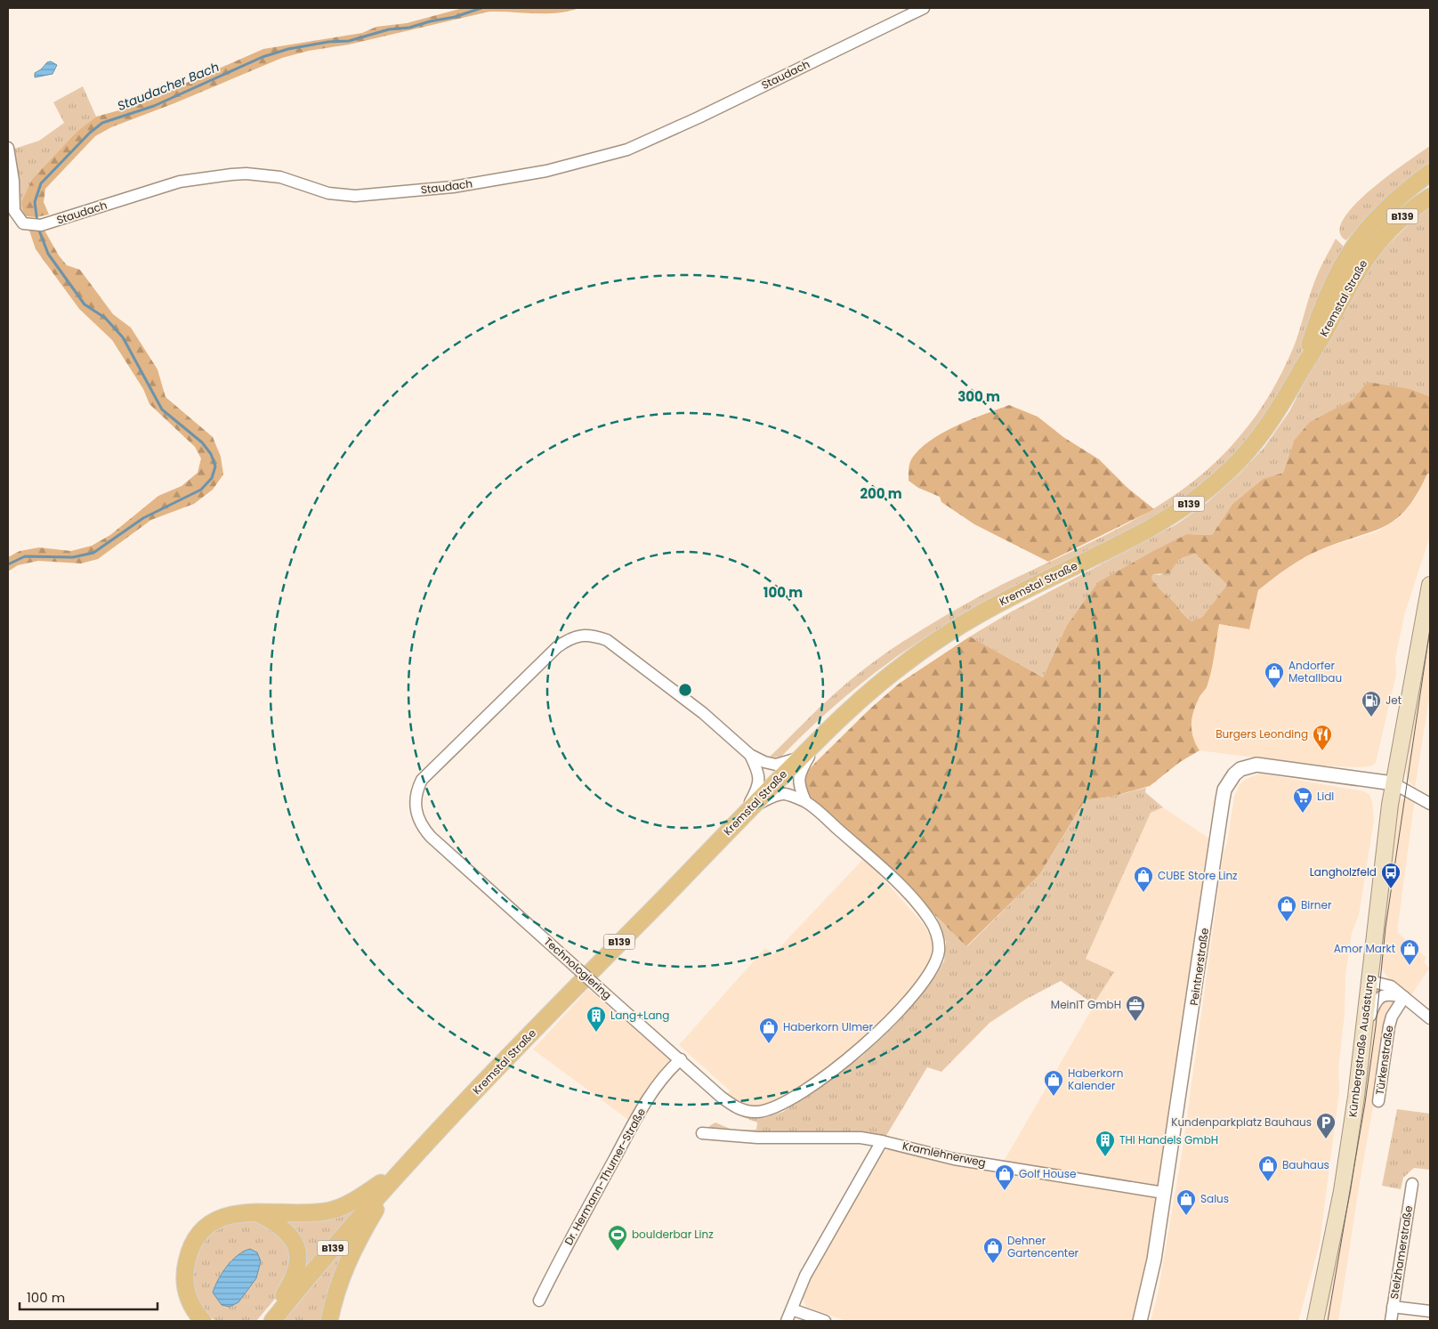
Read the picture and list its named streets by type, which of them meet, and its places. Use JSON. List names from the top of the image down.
{
  "streets": {
    "main road": ["B139", "Kremstal Straße", "Kürnbergstraße Ausästung"],
    "street": [
      "Staudach",
      "Peintnerstraße",
      "Technologiering",
      "Türkenstraße",
      "Kramlehnerweg",
      "Dr. Hermann-Thurner-Straße",
      "Stelzhamerstraße"
    ]
  },
  "crossings": [
    ["B139", "Kremstal Straße"],
    ["Kremstal Straße", "Technologiering"],
    ["Peintnerstraße", "Kürnbergstraße Ausästung"],
    ["Peintnerstraße", "Kramlehnerweg"],
    ["Technologiering", "Dr. Hermann-Thurner-Straße"],
    ["Kürnbergstraße Ausästung", "Türkenstraße"]
  ],
  "water": ["Staudacher Bach"],
  "places": {
    "shop": [
      "Andorfer Metallbau",
      "CUBE Store Linz",
      "Birner",
      "Amor Markt",
      "Haberkorn Ulmer",
      "Haberkorn Kalender",
      "Bauhaus",
      "Golf House",
      "Salus",
      "Dehner Gartencenter"
    ],
    "fuel station": ["Jet"],
    "restaurant": ["Burgers Leonding"],
    "supermarket": ["Lidl"],
    "bus stop": ["Langholzfeld"],
    "office": ["MeinIT GmbH"],
    "building": ["Lang+Lang", "THI Handels GmbH"],
    "parking": ["Kundenparkplatz Bauhaus"],
    "sports": ["boulderbar Linz"]
  },
  "scale_bar": "100 m",
  "rings": ["300 m", "200 m", "100 m"]
}
